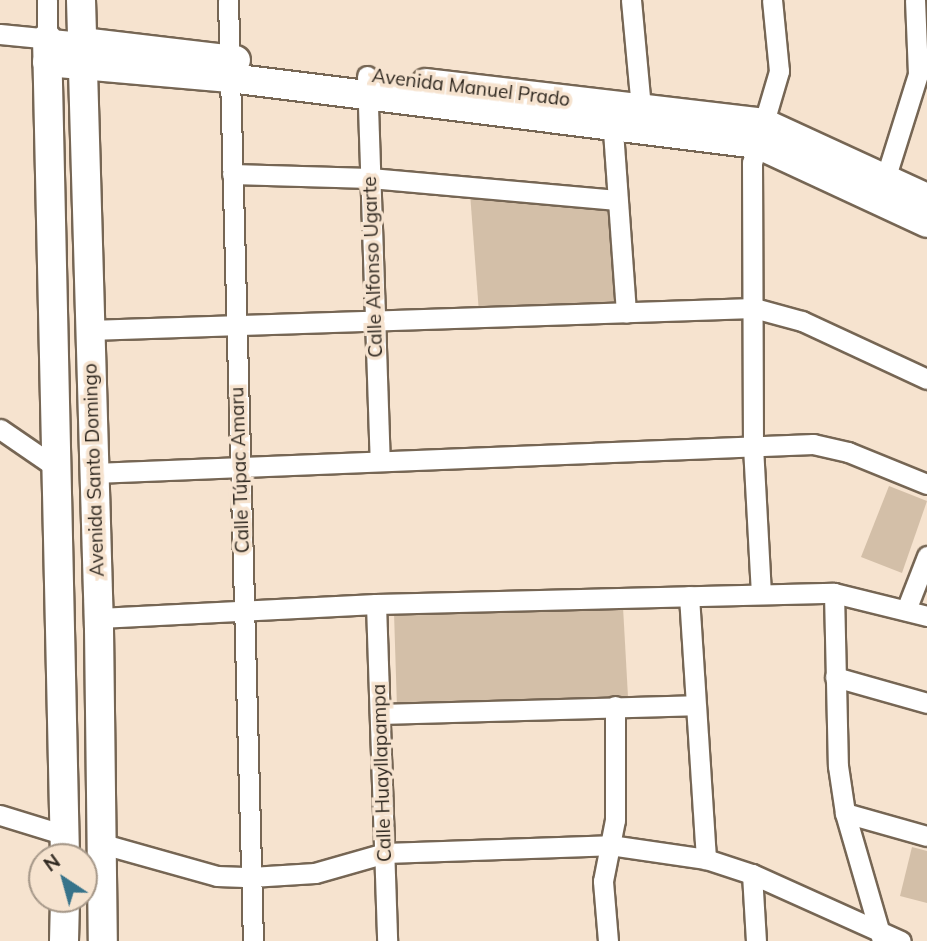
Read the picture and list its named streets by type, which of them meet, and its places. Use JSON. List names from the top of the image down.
{
  "streets": {
    "street": [
      "Avenida Manuel Prado",
      "Calle Alfonso Ugarte",
      "Avenida Santo Domingo",
      "Calle Túpac Amaru",
      "Calle Huayllapampa"
    ]
  },
  "crossings": [
    ["Avenida Manuel Prado", "Calle Alfonso Ugarte"],
    ["Avenida Manuel Prado", "Avenida Santo Domingo"],
    ["Avenida Manuel Prado", "Calle Túpac Amaru"]
  ],
  "north": "top left"
}
